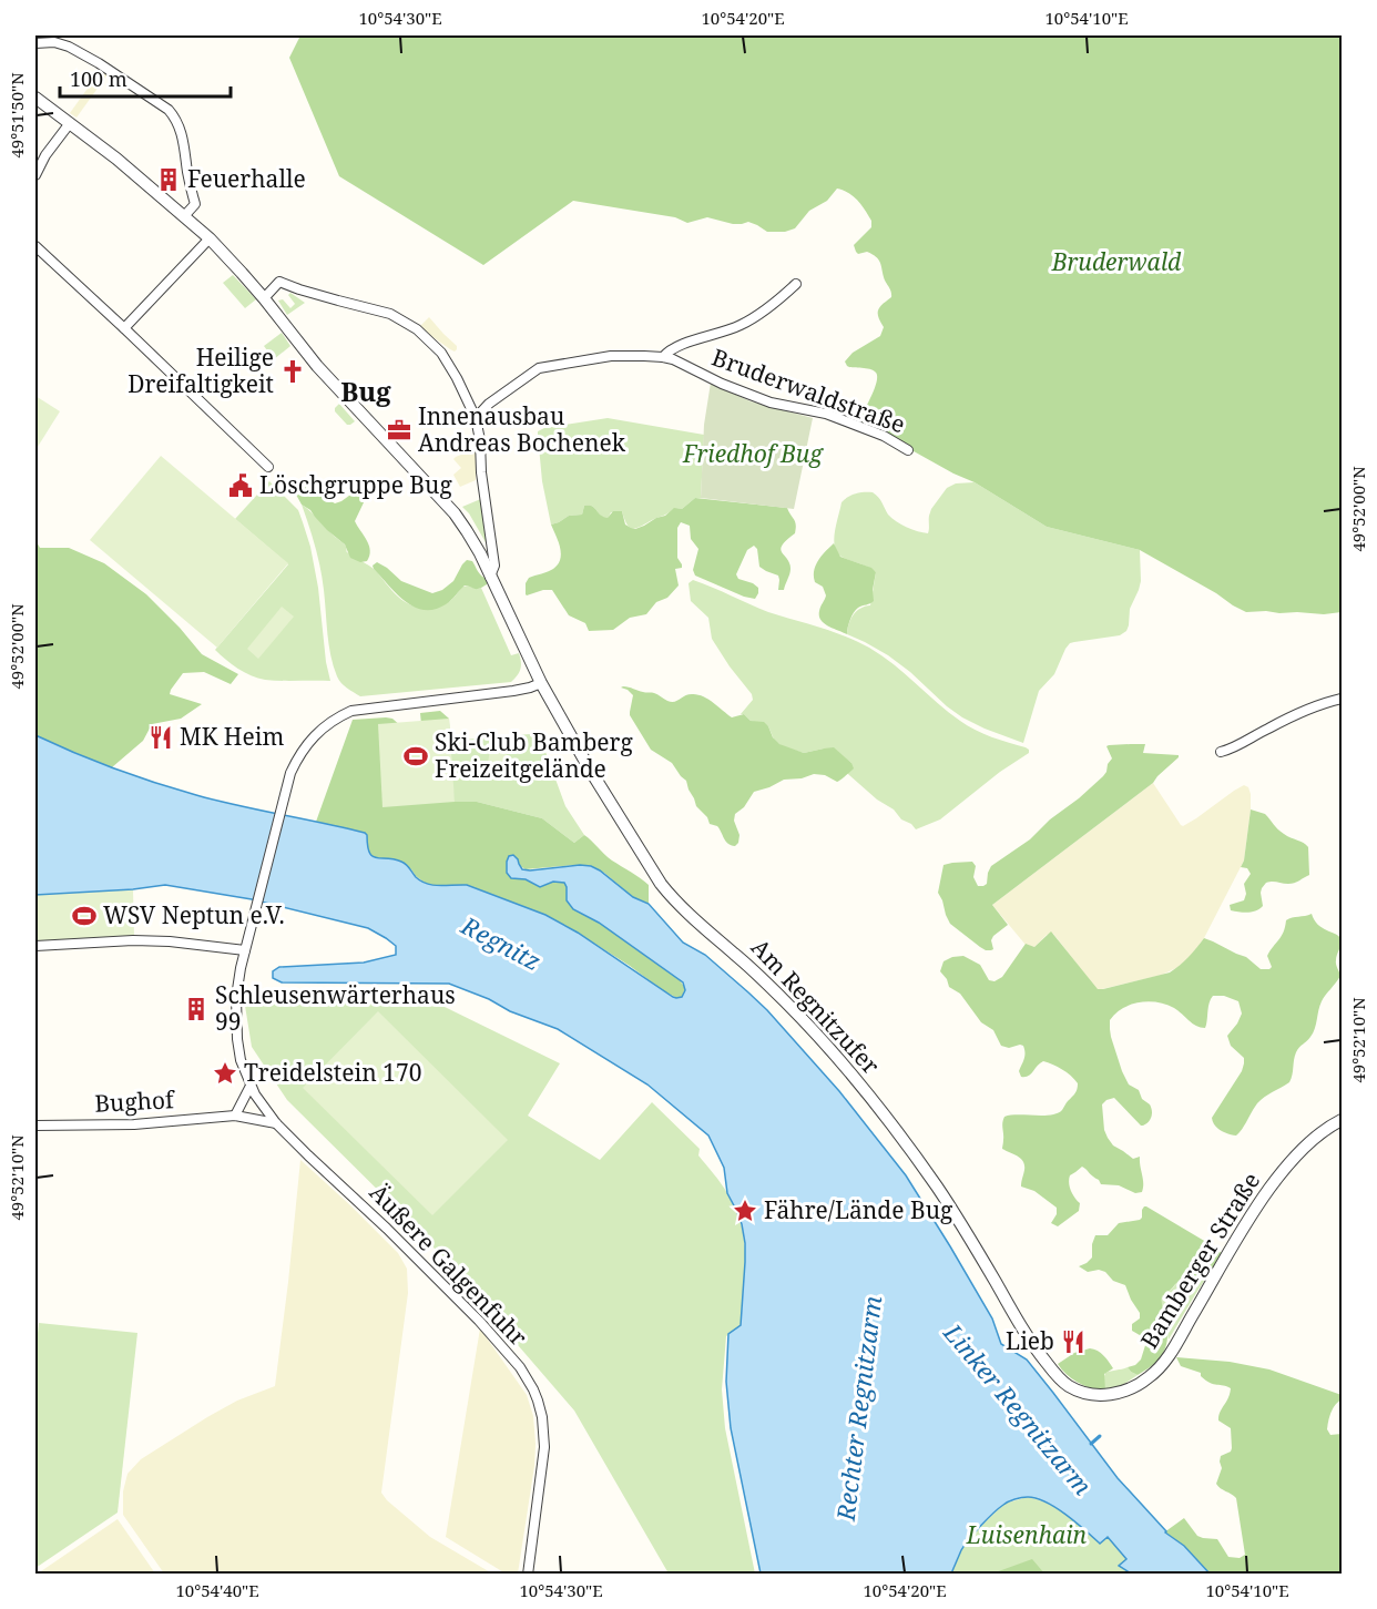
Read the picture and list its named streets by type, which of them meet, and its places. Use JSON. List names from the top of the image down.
{
  "streets": {
    "street": [
      "Bruderwaldstraße",
      "Am Regnitzufer",
      "Bughof",
      "Bamberger Straße",
      "Äußere Galgenfuhr"
    ]
  },
  "crossings": [
    ["Am Regnitzufer", "Bamberger Straße"],
    ["Am Regnitzufer", "Äußere Galgenfuhr"],
    ["Bughof", "Äußere Galgenfuhr"]
  ],
  "districts": ["Bug"],
  "water": ["Regnitz", "Rechter Regnitzarm", "Linker Regnitzarm"],
  "parks": ["Bruderwald", "Friedhof Bug", "Luisenhain"],
  "places": {
    "building": ["Feuerhalle", "Schleusenwärterhaus 99"],
    "church": ["Heilige Dreifaltigkeit"],
    "office": ["Innenausbau Andreas Bochenek"],
    "public building": ["Löschgruppe Bug"],
    "restaurant": ["MK Heim", "Lieb"],
    "sports": ["Ski-Club Bamberg Freizeitgelände", "WSV Neptun e.V."],
    "place": ["Treidelstein 170", "Fähre/Lände Bug"]
  },
  "scale_bar": "100 m",
  "coordinates": [
    "10°54'30\"E",
    "10°54'20\"E",
    "10°54'10\"E",
    "49°51'50\"N",
    "49°52'00\"N",
    "49°52'10\"N",
    "10°54'40\"E"
  ]
}
